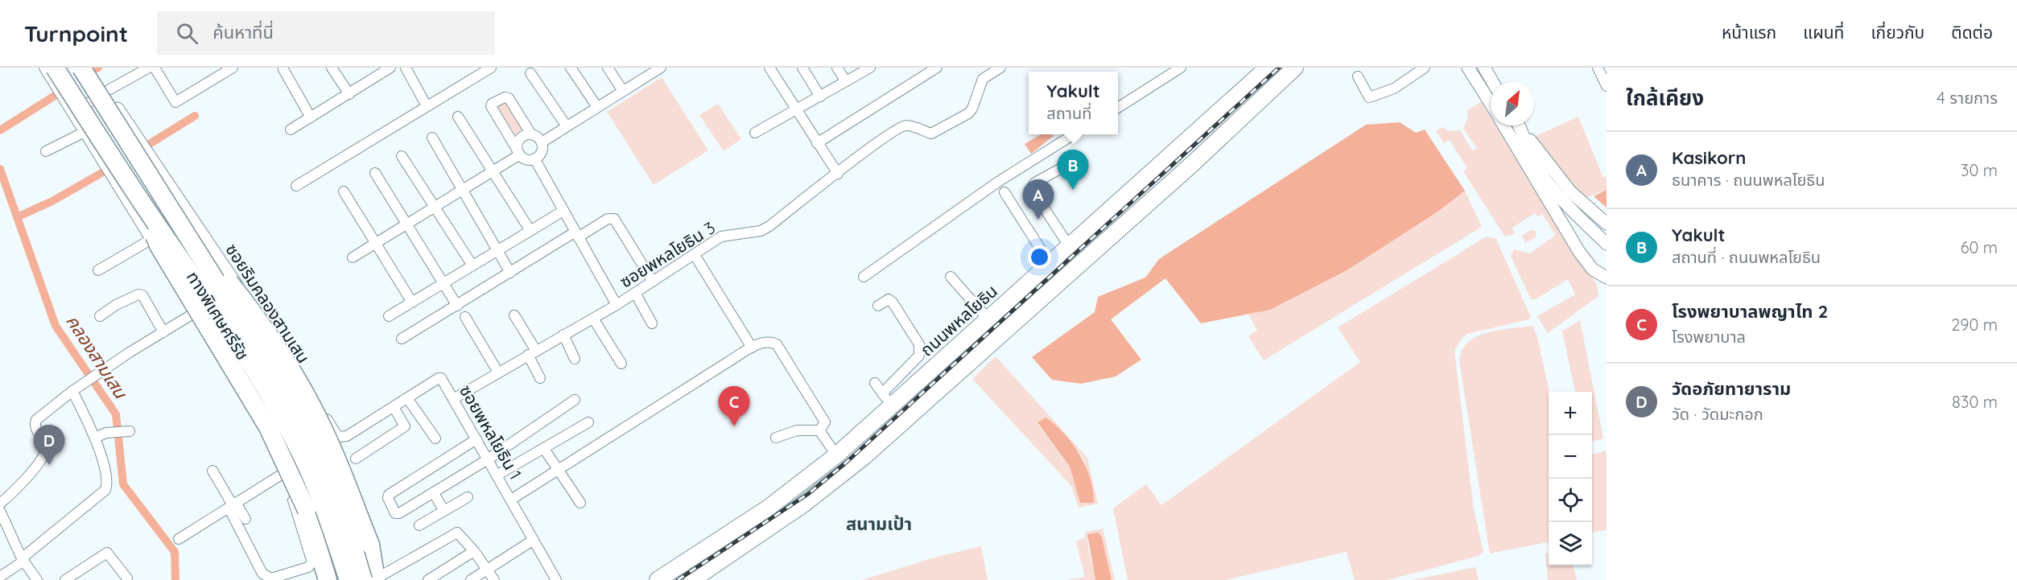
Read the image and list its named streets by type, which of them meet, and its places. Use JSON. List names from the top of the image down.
{
  "streets": {
    "highway": ["ทางพิเศษศรีรัช"],
    "main road": ["ถนนพหลโยธิน"],
    "street": ["ซอยพหลโยธิน 3", "ซอยริมคลองสามเสน", "ซอยพหลโยธิน 1"]
  },
  "crossings": [
    ["ซอยพหลโยธิน 3", "ซอยพหลโยธิน 1"],
    ["ซอยริมคลองสามเสน", "ซอยพหลโยธิน 1"]
  ],
  "districts": ["สนามเป้า"],
  "water": ["คลองสามเสน"],
  "north": "top right",
  "page": {
    "header": "Turnpoint",
    "search": "ค้นหาที่นี่",
    "nav": [
      "หน้าแรก",
      "แผนที่",
      "เกี่ยวกับ",
      "ติดต่อ"
    ],
    "heading": ["ใกล้เคียง", "4 รายการ"],
    "popup": ["Yakult", "สถานที่"],
    "list": [
      {
        "mark": "A",
        "name": "Kasikorn",
        "note": "ธนาคาร · ถนนพหลโยธิน",
        "value": "30 m"
      },
      {
        "mark": "B",
        "name": "Yakult",
        "note": "สถานที่ · ถนนพหลโยธิน",
        "value": "60 m"
      },
      {
        "mark": "C",
        "name": "โรงพยาบาลพญาไท 2",
        "note": "โรงพยาบาล",
        "value": "290 m"
      },
      {
        "mark": "D",
        "name": "วัดอภัยทายาราม",
        "note": "วัด · วัดมะกอก",
        "value": "830 m"
      }
    ],
    "pins": [
      "B",
      "A",
      "C",
      "D"
    ],
    "map_buttons": ["+", "−"]
  }
}
